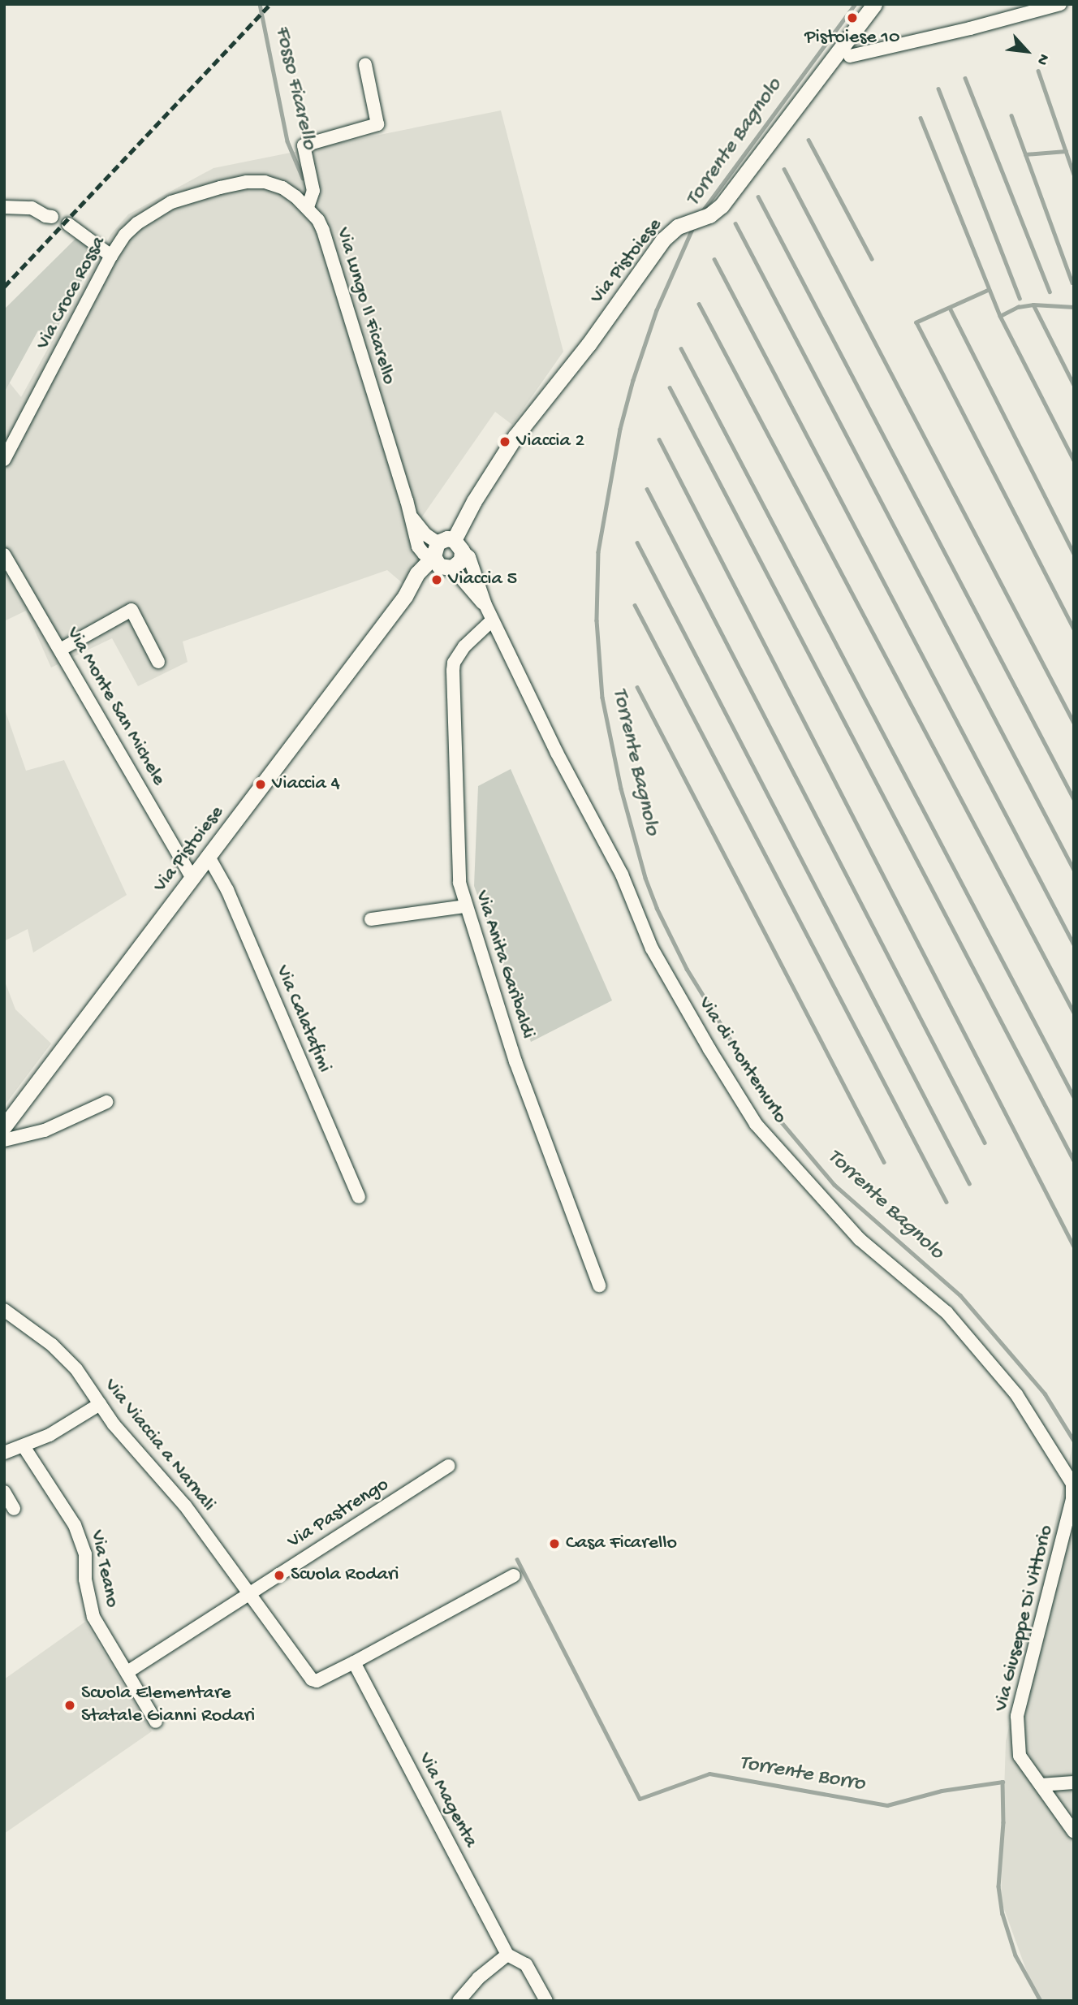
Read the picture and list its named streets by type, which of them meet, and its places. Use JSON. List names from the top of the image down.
{
  "streets": {
    "main road": ["Via Pistoiese"],
    "street": [
      "Via Croce Rossa",
      "Via Lungo Il Ficarello",
      "Via Monte San Michele",
      "Via Anita Garibaldi",
      "Via Calatafimi",
      "Via di Montemurlo",
      "Via Viaccia a Narnali",
      "Via Pastrengo",
      "Via Teano",
      "Via Giuseppe Di Vittorio",
      "Via Magenta"
    ]
  },
  "crossings": [
    ["Via Pistoiese", "Via Lungo Il Ficarello"],
    ["Via Pistoiese", "Via Monte San Michele"],
    ["Via Pistoiese", "Via Calatafimi"],
    ["Via Pistoiese", "Via di Montemurlo"],
    ["Via Croce Rossa", "Via Lungo Il Ficarello"],
    ["Via Lungo Il Ficarello", "Via di Montemurlo"],
    ["Via Anita Garibaldi", "Via di Montemurlo"],
    ["Via di Montemurlo", "Via Giuseppe Di Vittorio"],
    ["Via Viaccia a Narnali", "Via Pastrengo"],
    ["Via Viaccia a Narnali", "Via Magenta"]
  ],
  "water": ["Fosso Ficarello", "Torrente Bagnolo", "Torrente Borro"],
  "places": [
    "Pistoiese 10",
    "Viaccia 2",
    "Viaccia 5",
    "Viaccia 4",
    "Casa Ficarello",
    "Scuola Rodari",
    "Scuola Elementare Statale Gianni Rodari"
  ],
  "north": "bottom right"
}
